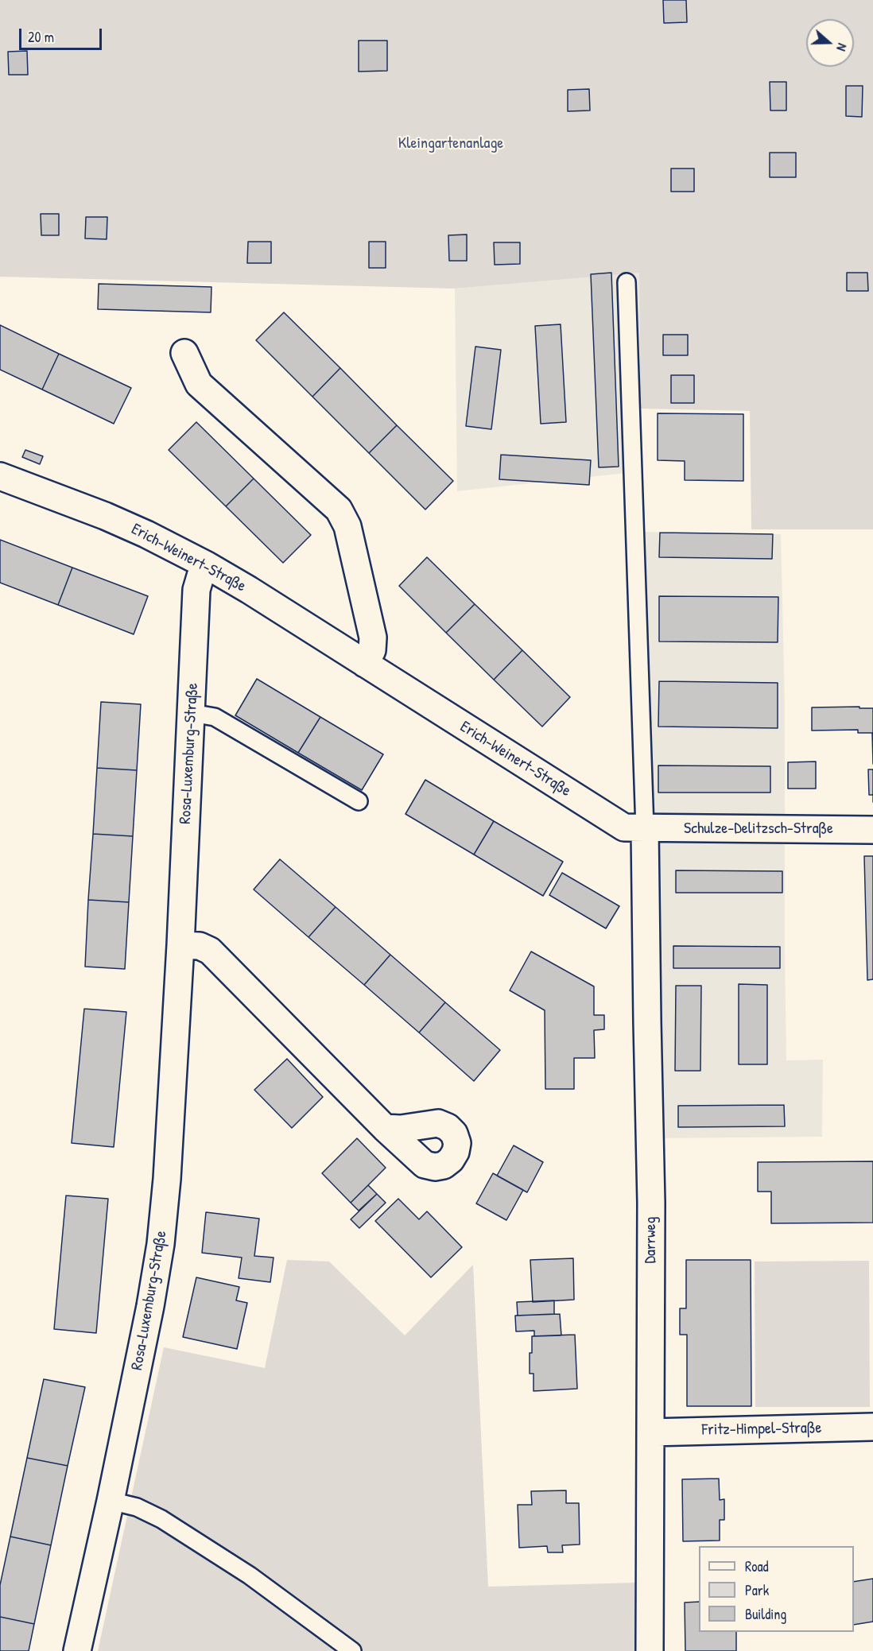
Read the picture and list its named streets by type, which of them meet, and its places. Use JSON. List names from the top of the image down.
{
  "streets": {
    "street": [
      "Erich-Weinert-Straße",
      "Rosa-Luxemburg-Straße",
      "Schulze-Delitzsch-Straße",
      "Darrweg",
      "Fritz-Himpel-Straße"
    ]
  },
  "crossings": [
    ["Erich-Weinert-Straße", "Rosa-Luxemburg-Straße"],
    ["Erich-Weinert-Straße", "Schulze-Delitzsch-Straße"],
    ["Erich-Weinert-Straße", "Darrweg"],
    ["Schulze-Delitzsch-Straße", "Darrweg"],
    ["Darrweg", "Fritz-Himpel-Straße"]
  ],
  "parks": ["Kleingartenanlage"],
  "legend": ["Road", "Park", "Building"],
  "scale_bar": "20 m",
  "north": "right"
}
